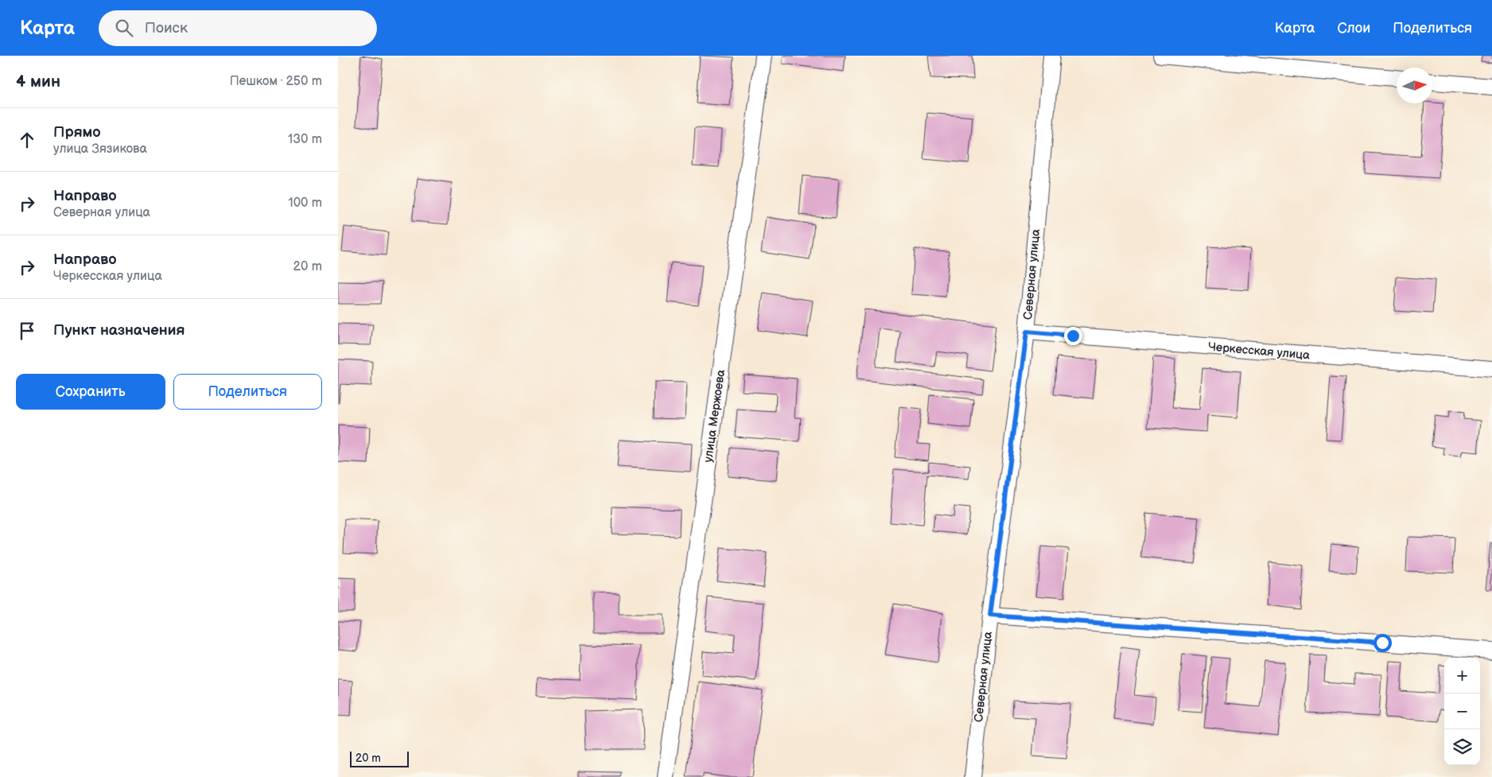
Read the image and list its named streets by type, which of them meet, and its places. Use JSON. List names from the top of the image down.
{
  "streets": {
    "street": ["Северная улица", "Черкесская улица", "улица Мержоева"]
  },
  "crossings": [
    ["Северная улица", "Черкесская улица"]
  ],
  "scale_bar": "20 m",
  "north": "right",
  "page": {
    "header": "Карта",
    "search": "Поиск",
    "nav": ["Карта", "Слои", "Поделиться"],
    "heading": ["4 мин", "Пешком · 250 m"],
    "list": [
      ["Прямо", "улица Зязикова", "130 m"],
      ["Направо", "Северная улица", "100 m"],
      ["Направо", "Черкесская улица", "20 m"],
      "Пункт назначения"
    ],
    "buttons": ["Сохранить", "Поделиться"],
    "map_buttons": ["+", "−"],
    "scale": "20 m"
  }
}
